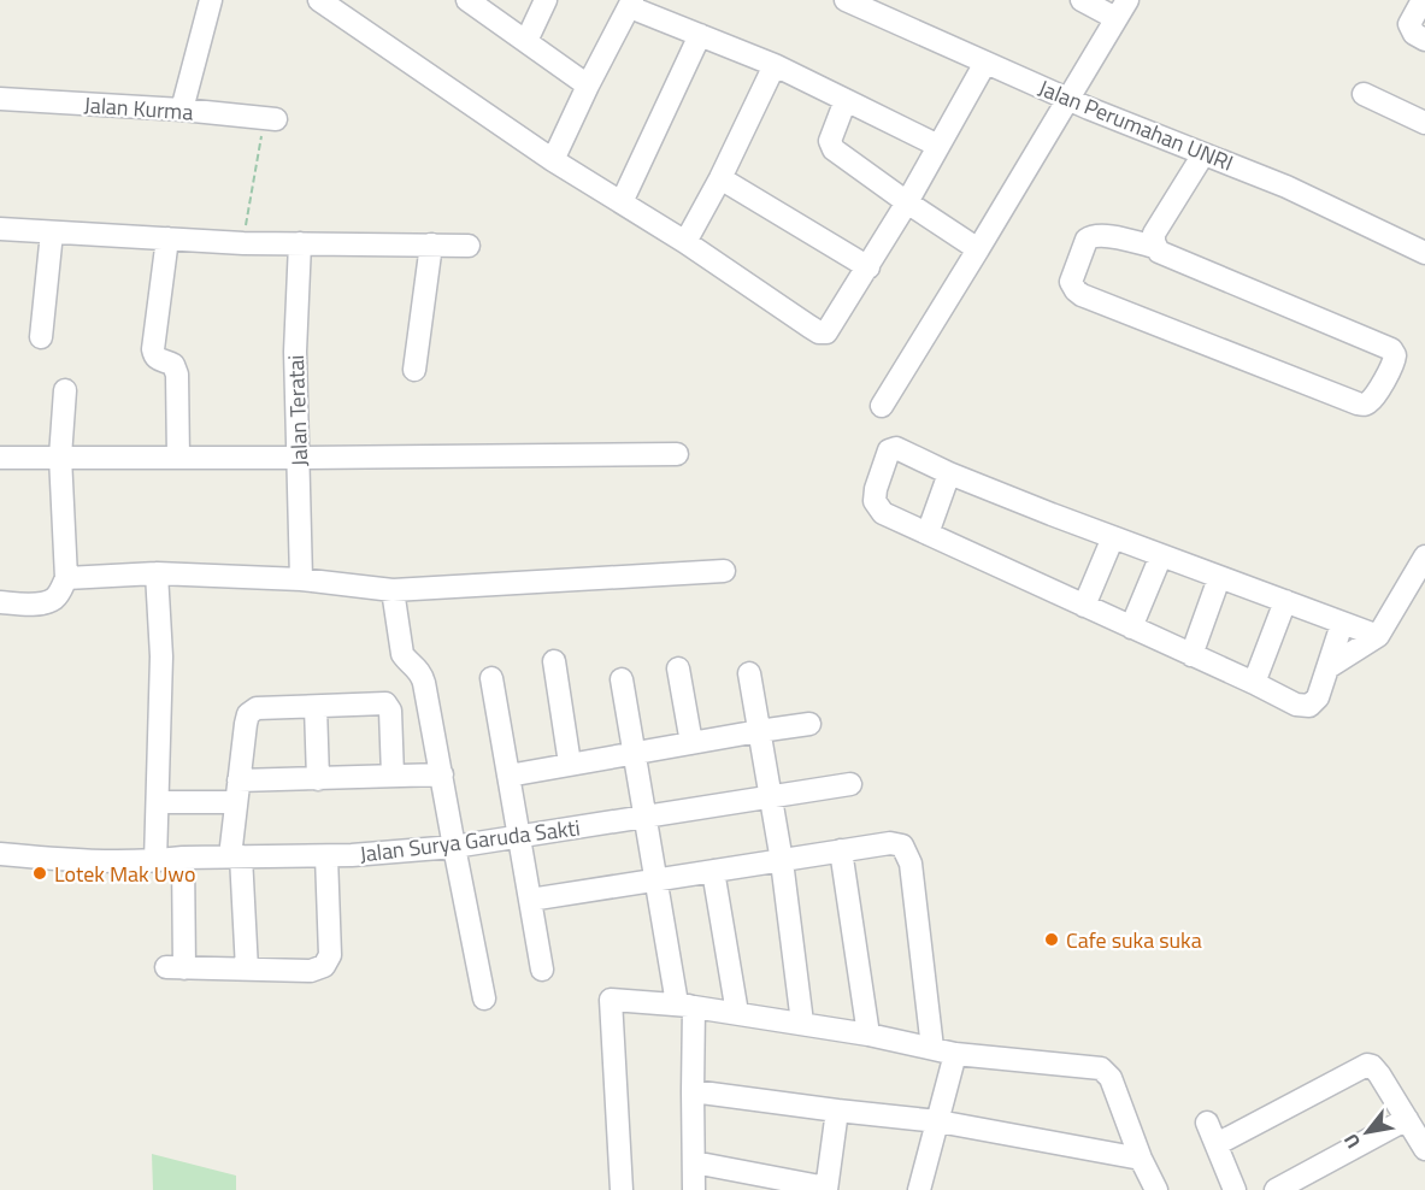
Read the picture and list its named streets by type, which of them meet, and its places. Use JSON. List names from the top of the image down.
{
  "streets": {
    "street": [
      "Jalan Kurma",
      "Jalan Perumahan UNRI",
      "Jalan Teratai",
      "Jalan Surya Garuda Sakti"
    ]
  },
  "places": ["Lotek Mak Uwo", "Cafe suka suka"],
  "north": "bottom left"
}
